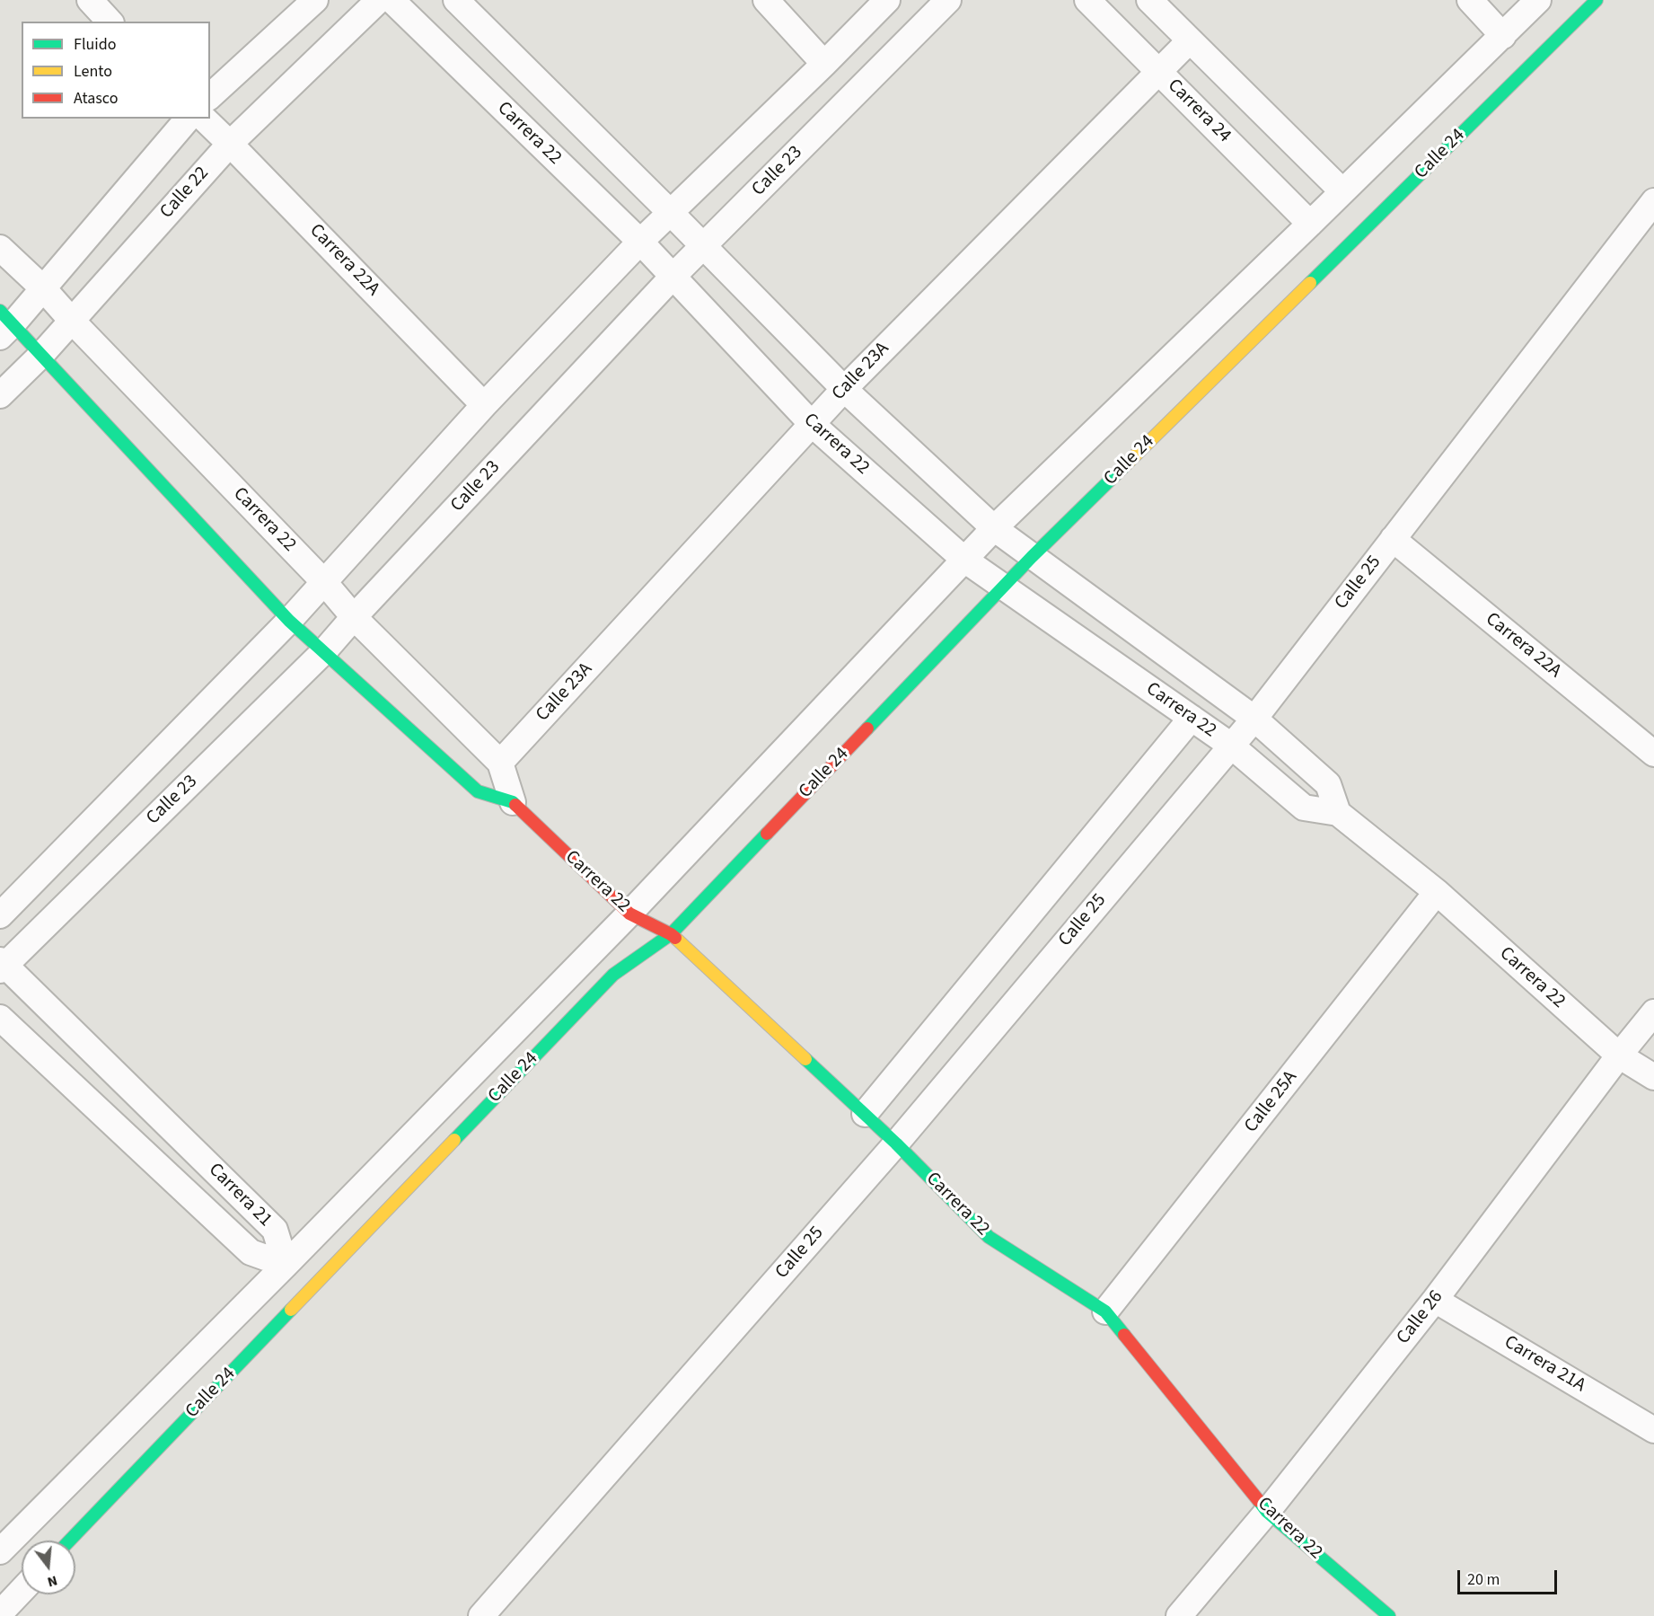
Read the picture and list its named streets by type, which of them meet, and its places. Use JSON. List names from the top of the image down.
{
  "streets": {
    "street": [
      "Carrera 24",
      "Carrera 22",
      "Calle 24",
      "Calle 23",
      "Calle 22",
      "Carrera 22A",
      "Calle 23A",
      "Calle 25",
      "Calle 25A",
      "Carrera 21",
      "Calle 26",
      "Carrera 21A"
    ]
  },
  "crossings": [
    ["Carrera 24", "Calle 24"],
    ["Carrera 24", "Calle 23A"],
    ["Carrera 22", "Calle 24"],
    ["Carrera 22", "Calle 23"],
    ["Carrera 22", "Calle 22"],
    ["Carrera 22", "Calle 23A"],
    ["Carrera 22", "Calle 25"],
    ["Carrera 22", "Calle 25A"],
    ["Carrera 22", "Calle 26"],
    ["Calle 24", "Carrera 21"],
    ["Calle 23", "Carrera 21"],
    ["Calle 22", "Carrera 22A"],
    ["Carrera 22A", "Calle 25"],
    ["Calle 26", "Carrera 21A"]
  ],
  "legend": ["Fluido", "Lento", "Atasco"],
  "scale_bar": "20 m",
  "north": "bottom"
}
